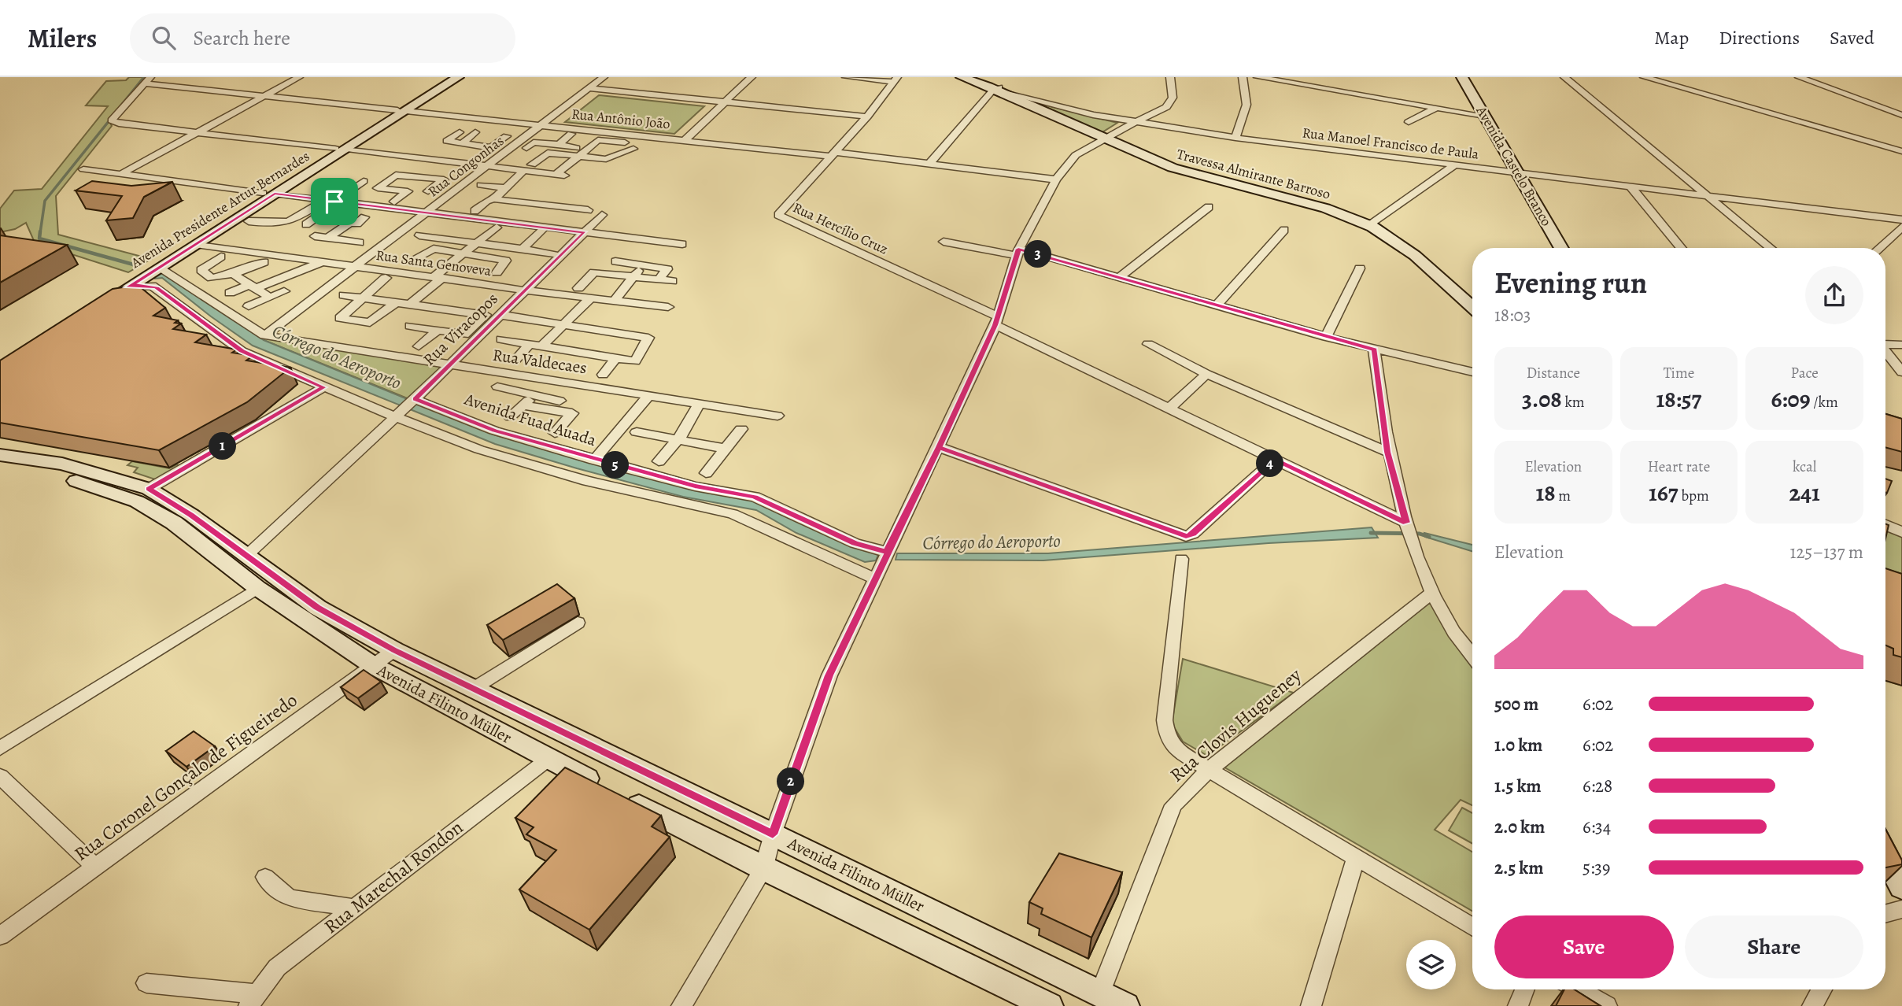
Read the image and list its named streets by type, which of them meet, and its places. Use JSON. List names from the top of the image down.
{
  "streets": {
    "main road": [
      "Avenida Castelo Branco",
      "Travessa Almirante Barroso",
      "Avenida Presidente Artur Bernardes",
      "Avenida Filinto Müller"
    ],
    "street": [
      "Rua Antônio João",
      "Rua Manoel Francisco de Paula",
      "Rua Congonhas",
      "Rua Hercílio Cruz",
      "Rua Santa Genoveva",
      "Rua Viracopos",
      "Rua Valdecaes",
      "Avenida Fuad Auada",
      "Rua Clovis Hugueney",
      "Rua Coronel Gonçalo de Figueiredo",
      "Rua Marechal Rondon"
    ]
  },
  "crossings": [
    ["Rua Antônio João", "Rua Congonhas"],
    ["Rua Antônio João", "Avenida Presidente Artur Bernardes"],
    ["Rua Antônio João", "Rua Hercílio Cruz"],
    ["Rua Manoel Francisco de Paula", "Avenida Castelo Branco"],
    ["Rua Manoel Francisco de Paula", "Travessa Almirante Barroso"],
    ["Rua Congonhas", "Rua Santa Genoveva"],
    ["Rua Congonhas", "Rua Valdecaes"],
    ["Avenida Presidente Artur Bernardes", "Rua Santa Genoveva"],
    ["Rua Santa Genoveva", "Rua Viracopos"],
    ["Rua Viracopos", "Rua Valdecaes"],
    ["Rua Viracopos", "Avenida Fuad Auada"],
    ["Rua Viracopos", "Avenida Filinto Müller"],
    ["Avenida Filinto Müller", "Rua Clovis Hugueney"],
    ["Avenida Filinto Müller", "Rua Coronel Gonçalo de Figueiredo"],
    ["Avenida Filinto Müller", "Rua Marechal Rondon"]
  ],
  "water": ["Córrego do Aeroporto"],
  "page": {
    "header": "Milers",
    "search": "Search here",
    "nav": ["Map", "Directions", "Saved"],
    "pins": [
      "3",
      "1",
      "4",
      "5",
      "2"
    ],
    "heading": ["Evening run", "18:03"],
    "stats": [
      ["Distance", "3.08 km"],
      ["Time", "18:57"],
      ["Pace", "6:09 /km"],
      ["Elevation", "18 m"],
      ["Heart rate", "167 bpm"],
      ["kcal", "241"]
    ],
    "chart": ["Elevation", "125–137 m"],
    "list": [
      {
        "name": "500 m",
        "note": "6:02"
      },
      {
        "name": "1.0 km",
        "note": "6:02"
      },
      {
        "name": "1.5 km",
        "note": "6:28"
      },
      {
        "name": "2.0 km",
        "note": "6:34"
      },
      {
        "name": "2.5 km",
        "note": "5:39"
      }
    ],
    "buttons": ["Save", "Share"]
  }
}
